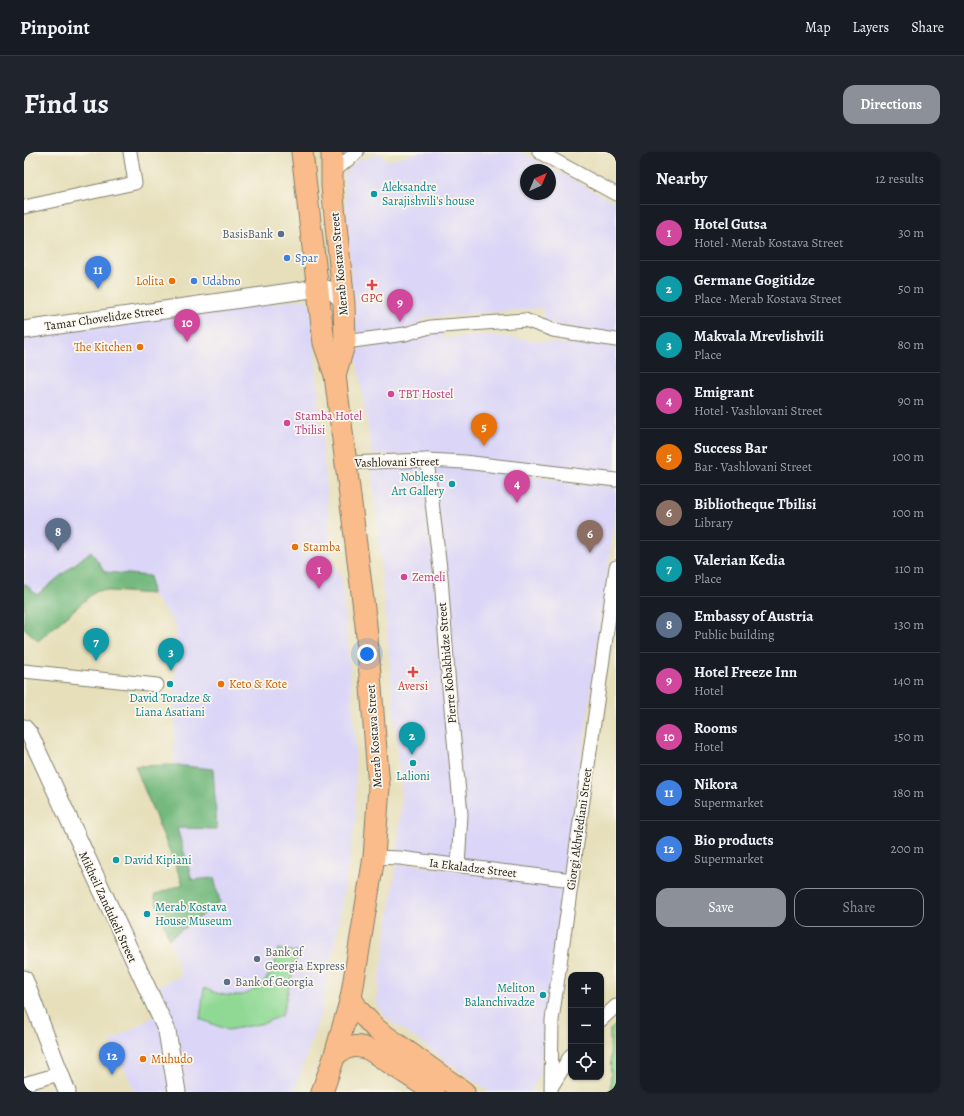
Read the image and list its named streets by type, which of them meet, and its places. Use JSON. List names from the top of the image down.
{
  "streets": {
    "main road": ["Merab Kostava Street"],
    "street": [
      "Tamar Chovelidze Street",
      "Vashlovani Street",
      "Pierre Kobakhidze Street",
      "Giorgi Akhvlediani Street",
      "Ia Ekaladze Street",
      "Mikheil Zandukeli Street"
    ]
  },
  "crossings": [
    ["Merab Kostava Street", "Tamar Chovelidze Street"],
    ["Merab Kostava Street", "Vashlovani Street"],
    ["Merab Kostava Street", "Ia Ekaladze Street"],
    ["Vashlovani Street", "Pierre Kobakhidze Street"],
    ["Pierre Kobakhidze Street", "Ia Ekaladze Street"],
    ["Giorgi Akhvlediani Street", "Ia Ekaladze Street"]
  ],
  "places": {
    "other": [
      "Aleksandre Sarajishvili's house",
      "BasisBank",
      "Spar",
      "Lolita",
      "Udabno",
      "The Kitchen",
      "TBT Hostel",
      "Stamba Hotel Tbilisi",
      "Noblesse Art Gallery",
      "Stamba",
      "Zemeli",
      "David Toradze & Liana Asatiani",
      "Keto & Kote",
      "Lalioni",
      "David Kipiani",
      "Merab Kostava House Museum",
      "Bank of Georgia Express",
      "Bank of Georgia",
      "Meliton Balanchivadze",
      "Muhudo"
    ],
    "health": ["GPC", "Aversi"]
  },
  "north": "top right",
  "page": {
    "header": "Pinpoint",
    "nav": ["Map", "Layers", "Share"],
    "title": "Find us",
    "buttons": [
      "Directions",
      ["Save", "Share"]
    ],
    "heading": ["Nearby", "12 results"],
    "list": [
      {
        "mark": "1",
        "name": "Hotel Gutsa",
        "note": "Hotel · Merab Kostava Street",
        "value": "30 m"
      },
      {
        "mark": "2",
        "name": "Germane Gogitidze",
        "note": "Place · Merab Kostava Street",
        "value": "50 m"
      },
      {
        "mark": "3",
        "name": "Makvala Mrevlishvili",
        "note": "Place",
        "value": "80 m"
      },
      {
        "mark": "4",
        "name": "Emigrant",
        "note": "Hotel · Vashlovani Street",
        "value": "90 m"
      },
      {
        "mark": "5",
        "name": "Success Bar",
        "note": "Bar · Vashlovani Street",
        "value": "100 m"
      },
      {
        "mark": "6",
        "name": "Bibliotheque Tbilisi",
        "note": "Library",
        "value": "100 m"
      },
      {
        "mark": "7",
        "name": "Valerian Kedia",
        "note": "Place",
        "value": "110 m"
      },
      {
        "mark": "8",
        "name": "Embassy of Austria",
        "note": "Public building",
        "value": "130 m"
      },
      {
        "mark": "9",
        "name": "Hotel Freeze Inn",
        "note": "Hotel",
        "value": "140 m"
      },
      {
        "mark": "10",
        "name": "Rooms",
        "note": "Hotel",
        "value": "150 m"
      },
      {
        "mark": "11",
        "name": "Nikora",
        "note": "Supermarket",
        "value": "180 m"
      },
      {
        "mark": "12",
        "name": "Bio products",
        "note": "Supermarket",
        "value": "200 m"
      }
    ],
    "pins": [
      "11",
      "9",
      "10",
      "5",
      "4",
      "8",
      "6",
      "1",
      "7",
      "3",
      "2",
      "12"
    ],
    "map_buttons": ["+", "−"]
  }
}
